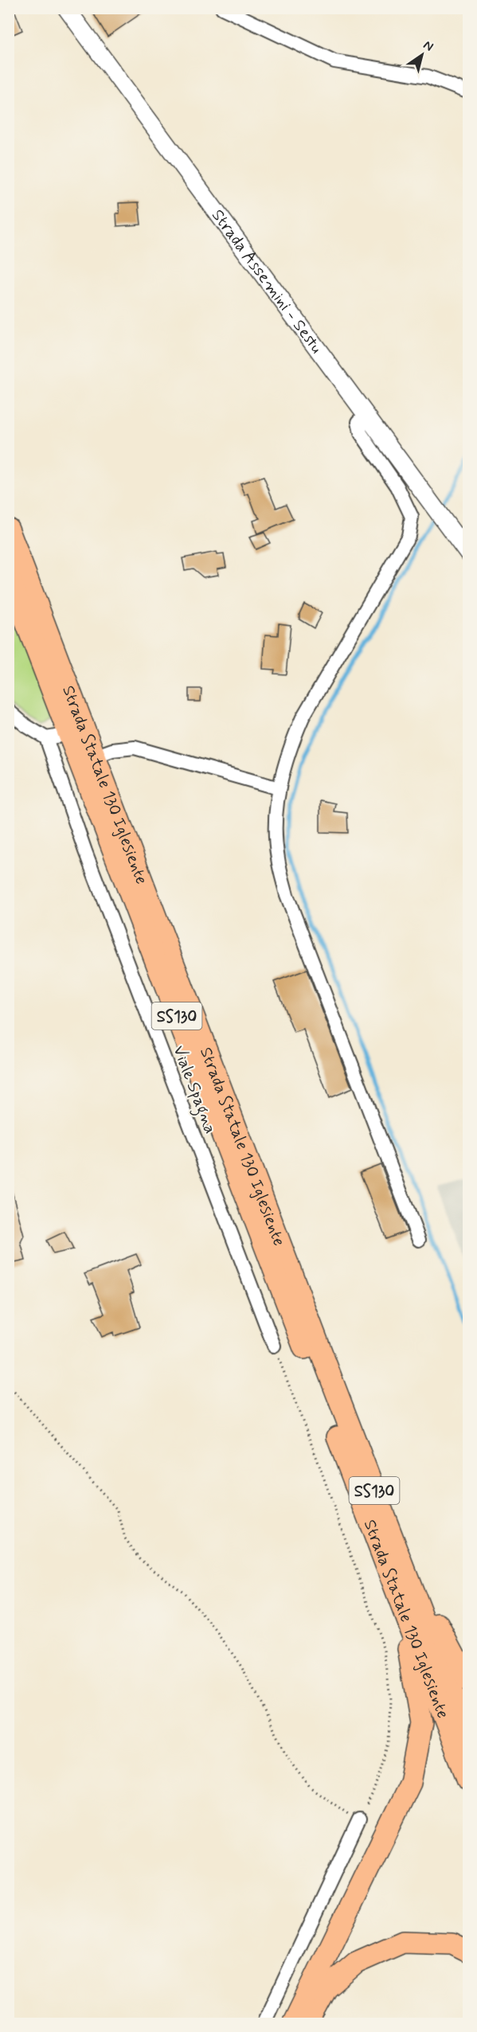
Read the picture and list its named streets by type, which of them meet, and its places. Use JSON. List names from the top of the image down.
{
  "streets": {
    "main road": ["Strada Statale 130 Iglesiente", "SS130"],
    "street": ["Strada Assemini - Sestu", "Viale Spagna"]
  },
  "north": "top right"
}
